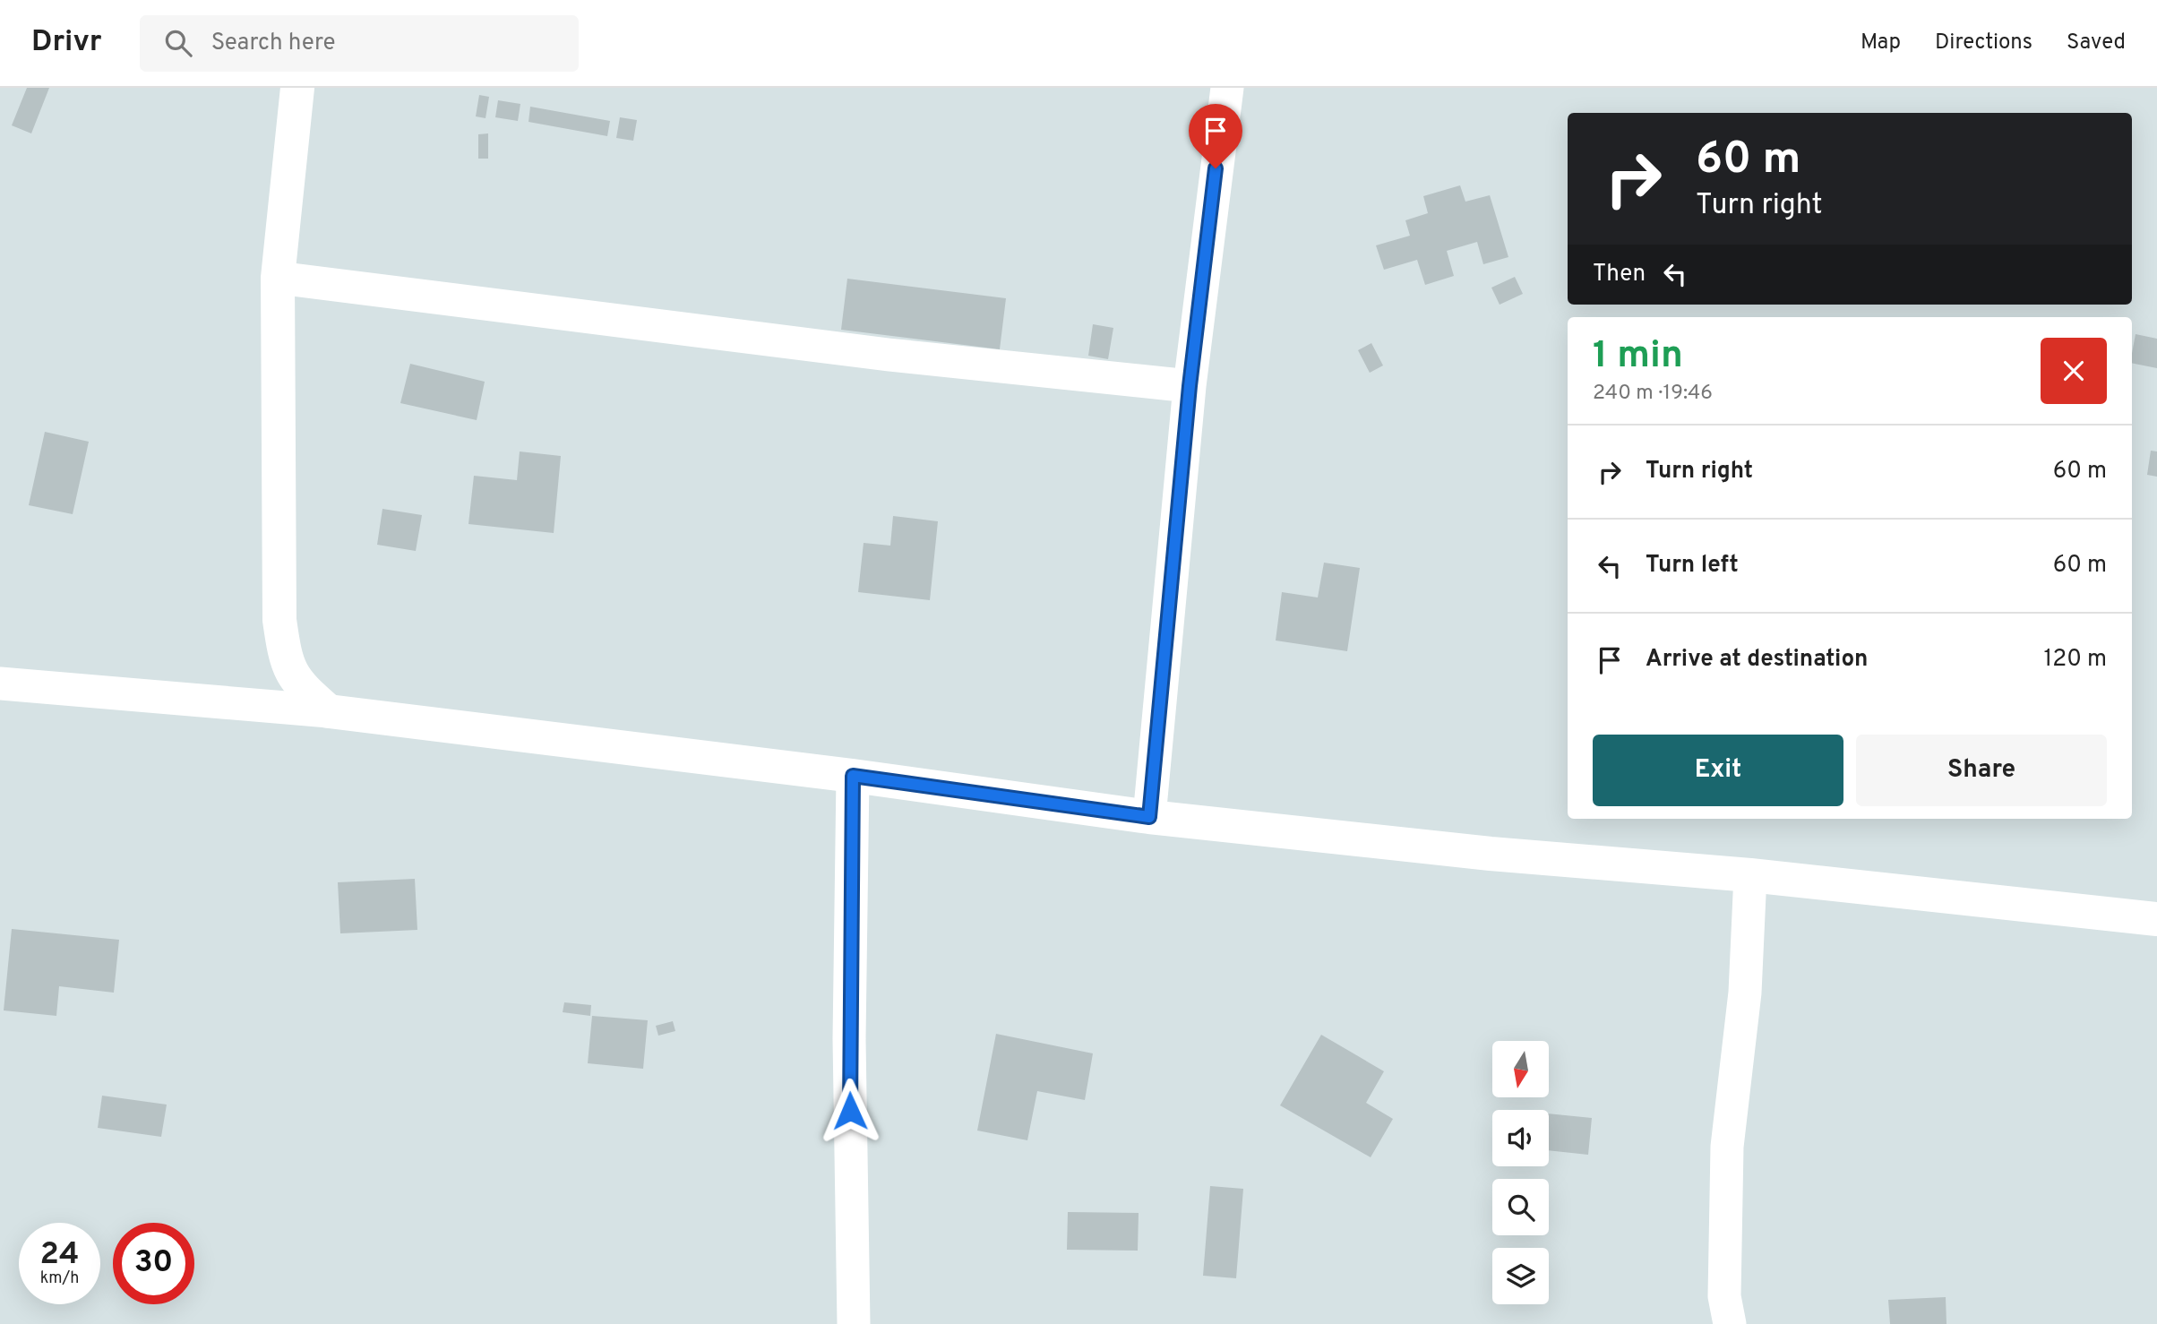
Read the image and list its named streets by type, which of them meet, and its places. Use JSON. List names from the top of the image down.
{
  "north": "bottom",
  "page": {
    "header": "Drivr",
    "search": "Search here",
    "nav": ["Map", "Directions", "Saved"],
    "turn": ["60 m", "Turn right"],
    "then": "Then",
    "heading": ["1 min", "240 m · 19:46"],
    "list": [
      {
        "name": "Turn right",
        "value": "60 m"
      },
      {
        "name": "Turn left",
        "value": "60 m"
      },
      {
        "name": "Arrive at destination",
        "value": "120 m"
      }
    ],
    "buttons": ["Exit", "Share"],
    "speed": "24 km/h",
    "limit": "30"
  }
}
